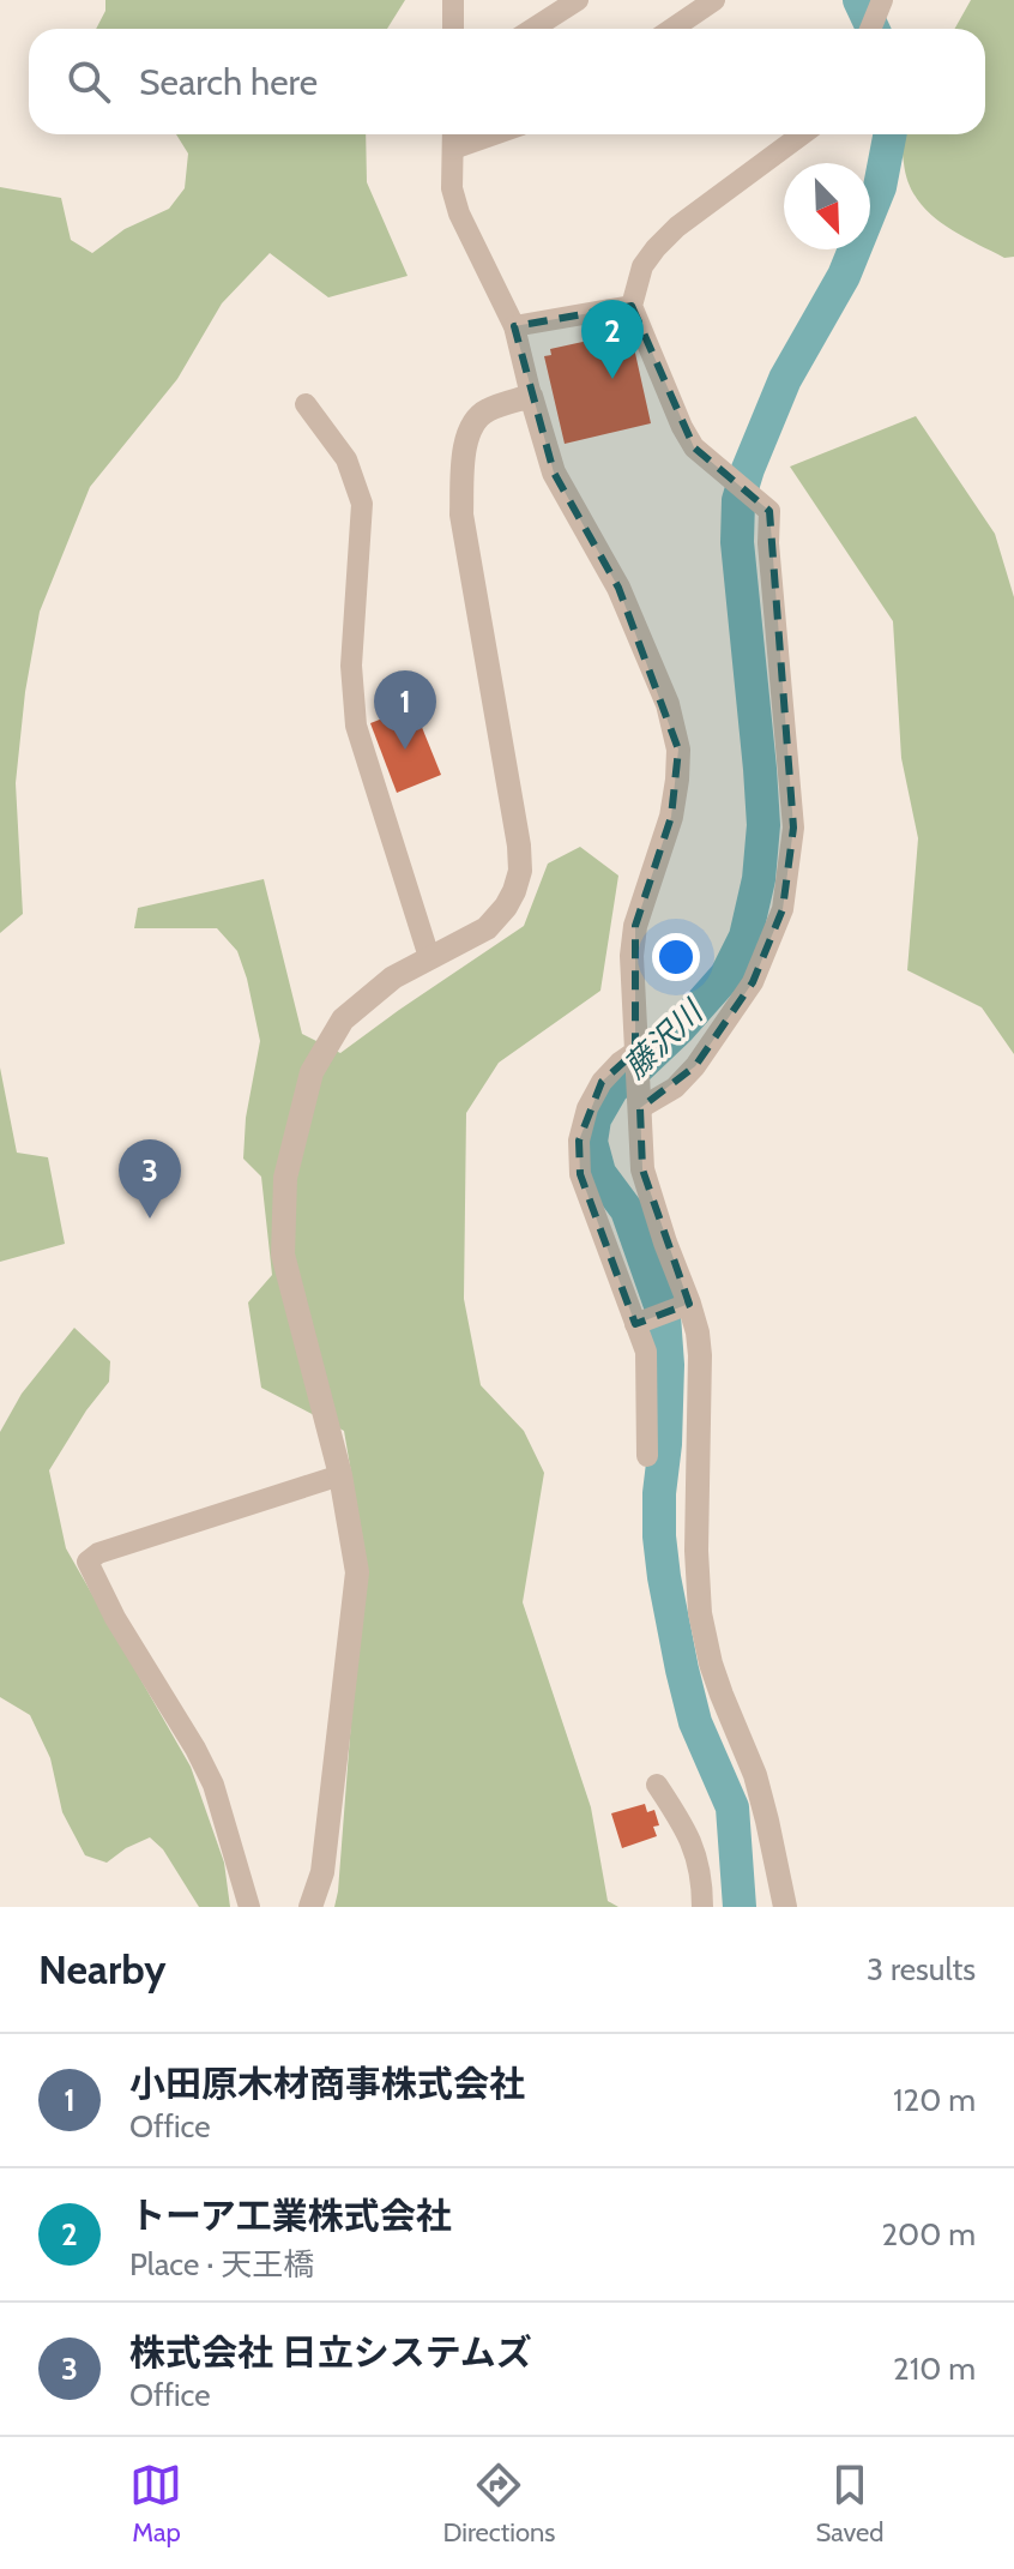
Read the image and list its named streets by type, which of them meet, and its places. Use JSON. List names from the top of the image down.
{
  "water": ["藤沢川"],
  "north": "bottom right",
  "page": {
    "search": "Search here",
    "pins": ["2", "1", "3"],
    "heading": ["Nearby", "3 results"],
    "list": [
      {
        "mark": "1",
        "name": "小田原木材商事株式会社",
        "note": "Office",
        "value": "120 m"
      },
      {
        "mark": "2",
        "name": "トーア工業株式会社",
        "note": "Place · 天王橋",
        "value": "200 m"
      },
      {
        "mark": "3",
        "name": "株式会社 日立システムズ",
        "note": "Office",
        "value": "210 m"
      }
    ],
    "nav": ["Map", "Directions", "Saved"]
  }
}
